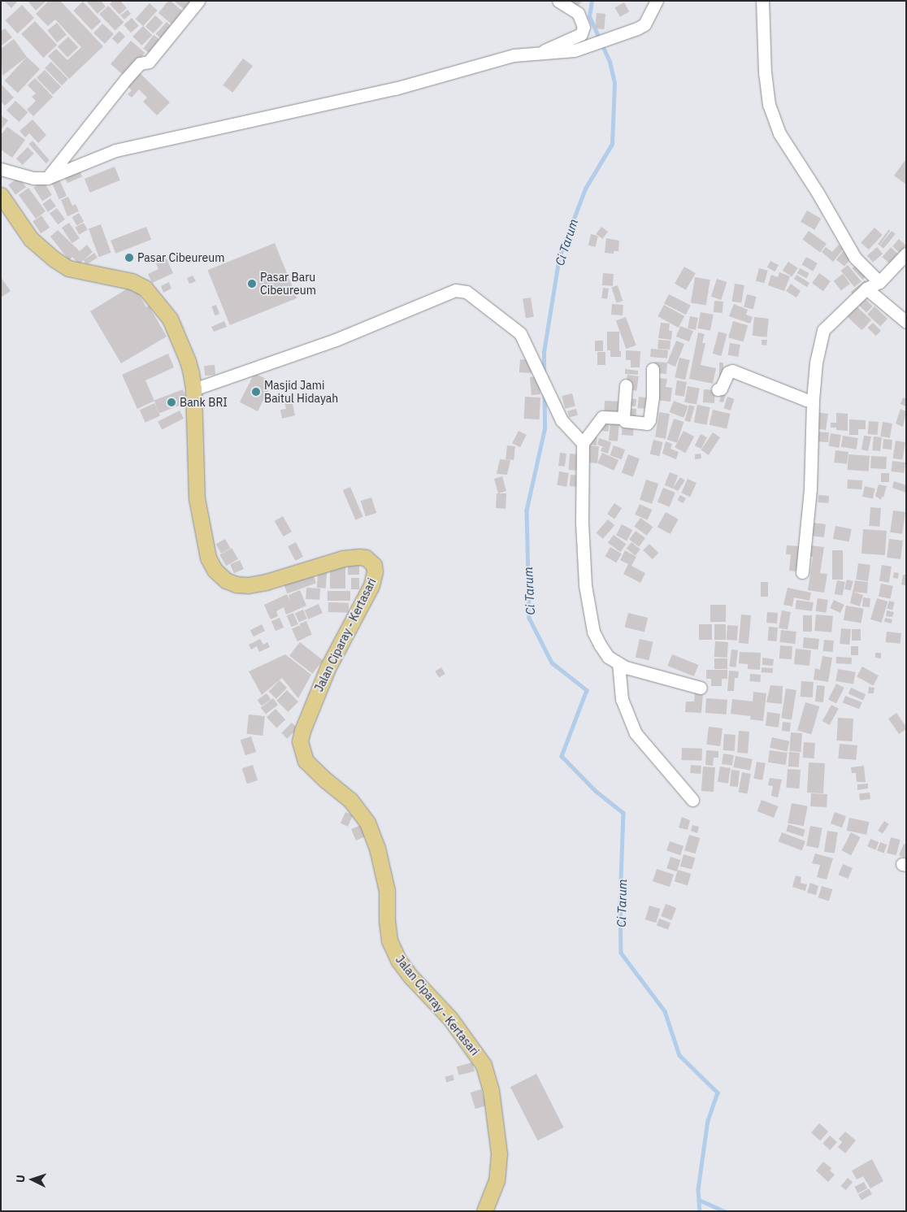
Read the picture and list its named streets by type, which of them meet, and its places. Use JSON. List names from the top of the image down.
{
  "streets": {
    "main road": ["Jalan Ciparay - Kertasari"]
  },
  "water": ["Ci Tarum"],
  "places": [
    "Pasar Cibeureum",
    "Pasar Baru Cibeureum",
    "Masjid Jami Baitul Hidayah",
    "Bank BRI"
  ],
  "north": "left"
}
